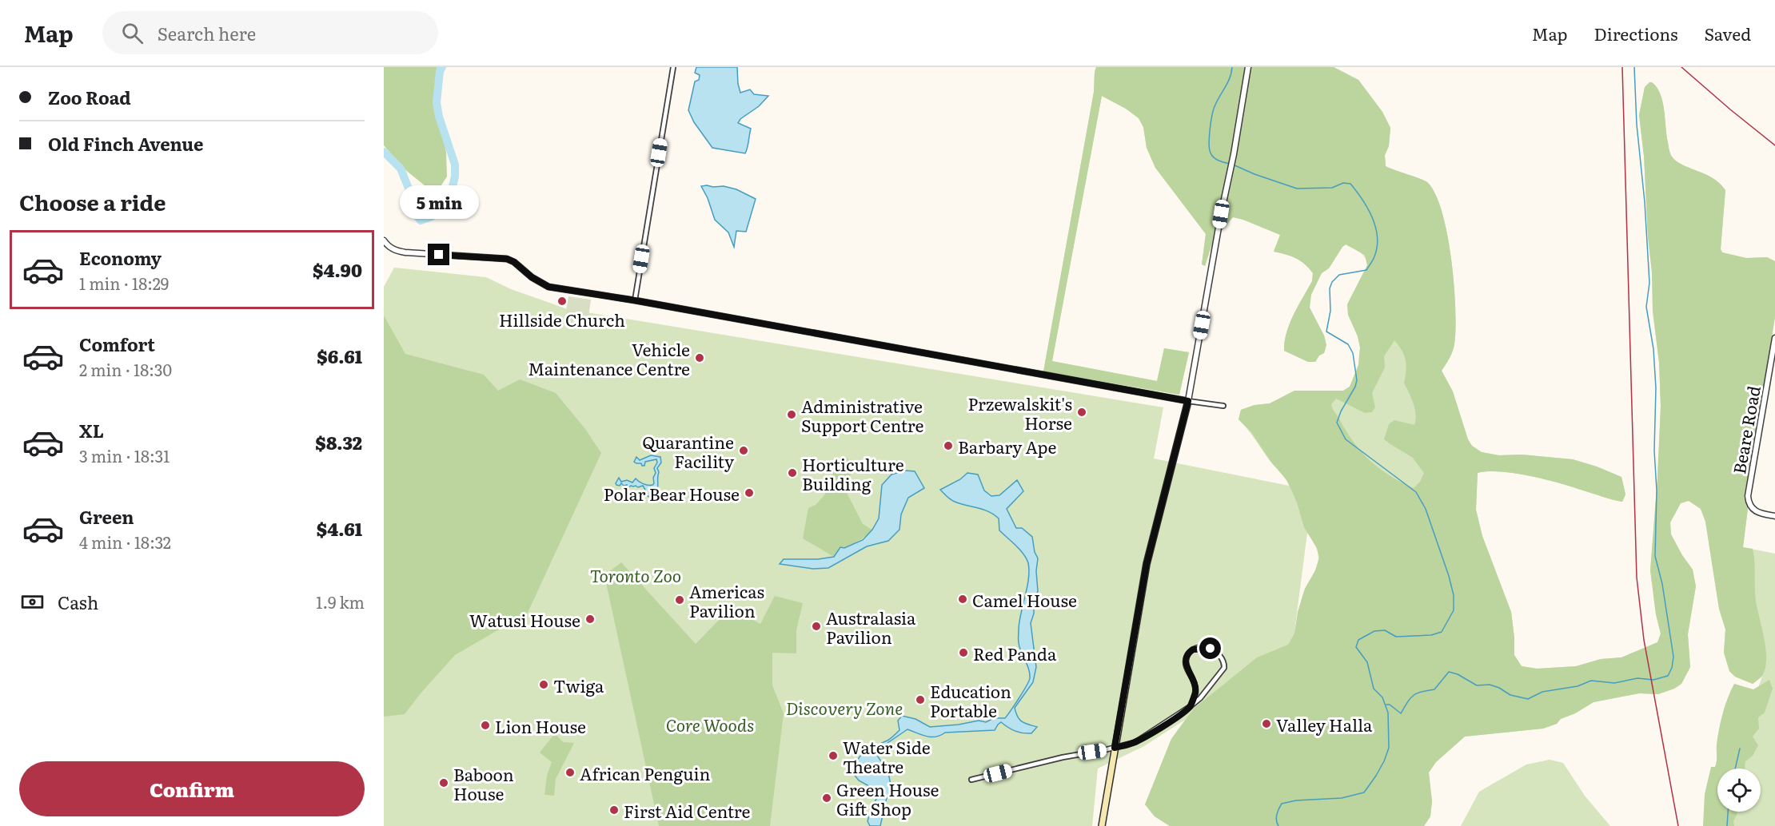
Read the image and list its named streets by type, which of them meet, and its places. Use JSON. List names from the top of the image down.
{
  "streets": {
    "street": ["Beare Road"]
  },
  "parks": ["Toronto Zoo", "Discovery Zone", "Core Woods"],
  "places": [
    "Hillside Church",
    "Vehicle Maintenance Centre",
    "Przewalskit's Horse",
    "Administrative Support Centre",
    "Barbary Ape",
    "Quarantine Facility",
    "Horticulture Building",
    "Polar Bear House",
    "Camel House",
    "Americas Pavilion",
    "Watusi House",
    "Australasia Pavilion",
    "Red Panda",
    "Twiga",
    "Education Portable",
    "Valley Halla",
    "Lion House",
    "Water Side Theatre",
    "African Penguin",
    "Baboon House",
    "Green House Gift Shop",
    "First Aid Centre"
  ],
  "page": {
    "header": "Map",
    "search": "Search here",
    "nav": ["Map", "Directions", "Saved"],
    "banner": ["Zoo Road", "Old Finch Avenue"],
    "heading": "Choose a ride",
    "bubble": "5 min",
    "list": [
      {
        "name": "Economy",
        "note": "1 min · 18:29",
        "value": "$4.90"
      },
      {
        "name": "Comfort",
        "note": "2 min · 18:30",
        "value": "$6.61"
      },
      {
        "name": "XL",
        "note": "3 min · 18:31",
        "value": "$8.32"
      },
      {
        "name": "Green",
        "note": "4 min · 18:32",
        "value": "$4.61"
      }
    ],
    "pay": ["Cash", "1.9 km"],
    "buttons": "Confirm"
  }
}
